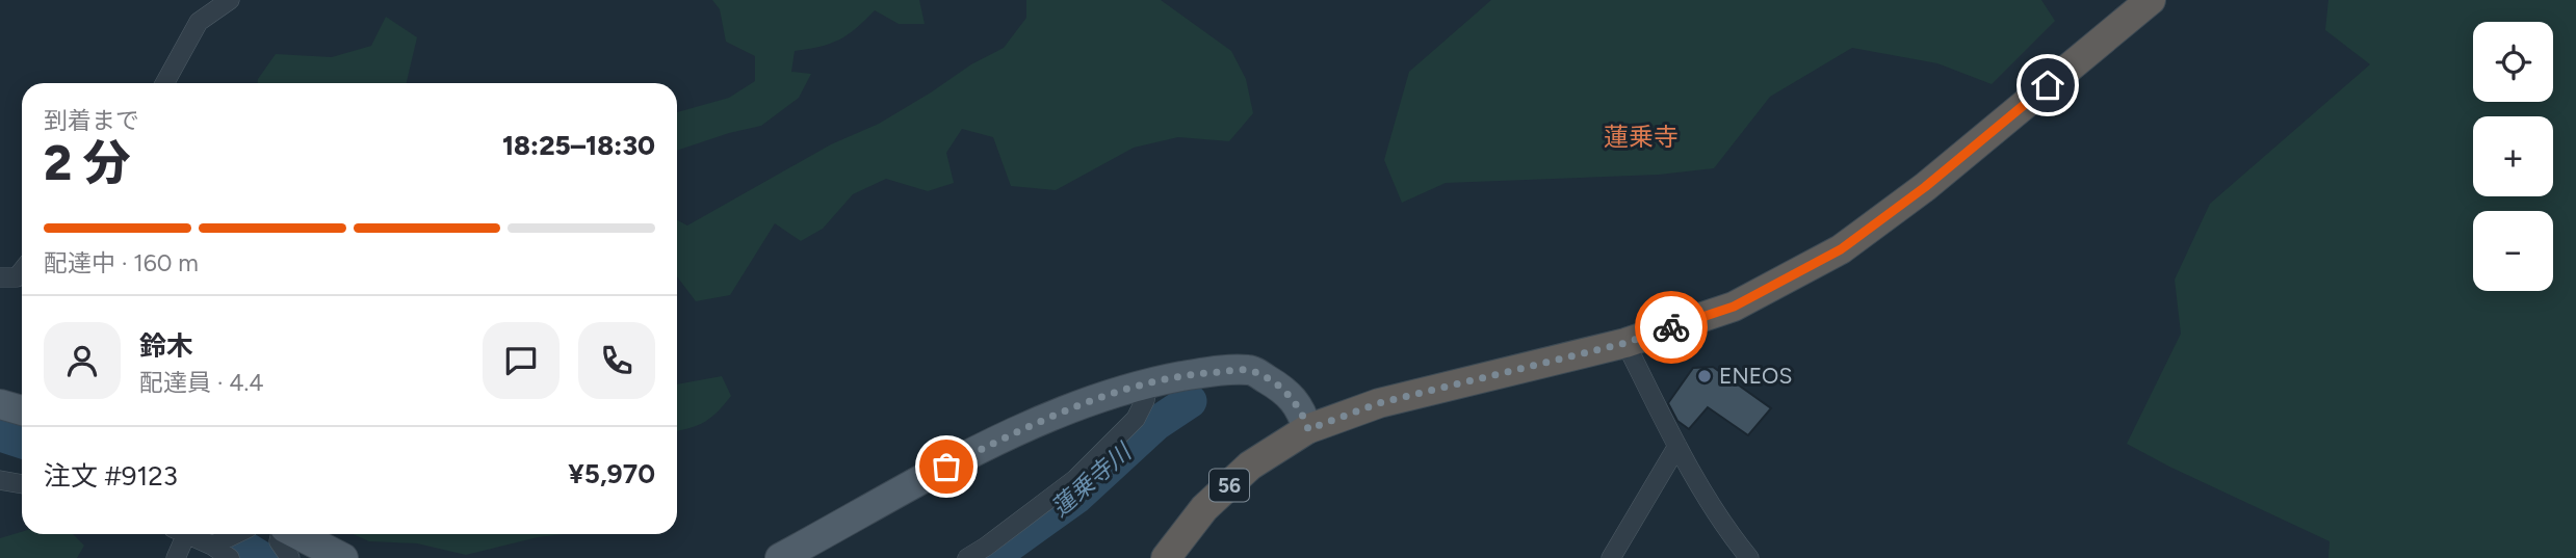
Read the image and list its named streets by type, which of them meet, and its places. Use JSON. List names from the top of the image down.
{
  "streets": {
    "highway": ["56"]
  },
  "districts": ["蓮乗寺"],
  "water": ["蓮乗寺川"],
  "places": ["ENEOS"],
  "page": {
    "map_buttons": ["+", "−"],
    "heading": ["2 分", "到着まで", "18:25–18:30"],
    "panel": [
      "鈴木",
      "配達員 · 4.4",
      "注文 #9123",
      "¥5,970"
    ],
    "bar": "配達中 · 160 m"
  }
}
